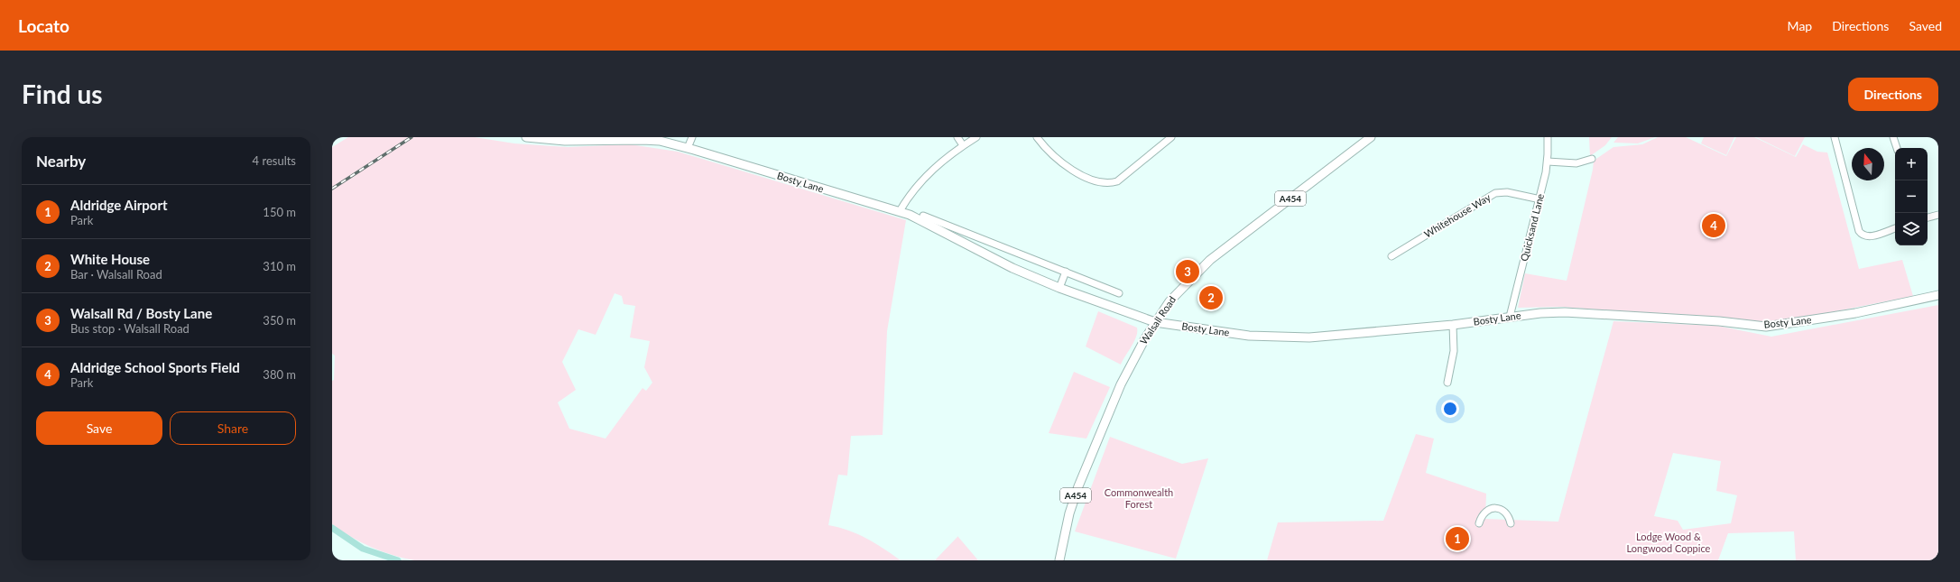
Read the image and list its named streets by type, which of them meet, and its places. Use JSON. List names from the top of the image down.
{
  "streets": {
    "main road": ["Bosty Lane", "A454", "Walsall Road"],
    "street": ["Whitehouse Way", "Quicksand Lane"]
  },
  "crossings": [
    ["Bosty Lane", "Quicksand Lane"],
    ["Bosty Lane", "Walsall Road"],
    ["Whitehouse Way", "Quicksand Lane"]
  ],
  "parks": ["Commonwealth Forest", "Lodge Wood & Longwood Coppice"],
  "north": "top",
  "page": {
    "header": "Locato",
    "nav": ["Map", "Directions", "Saved"],
    "buttons": [
      "Directions",
      ["Save", "Share"]
    ],
    "title": "Find us",
    "heading": ["Nearby", "4 results"],
    "map_buttons": ["+", "−"],
    "list": [
      {
        "mark": "1",
        "name": "Aldridge Airport",
        "note": "Park",
        "value": "150 m"
      },
      {
        "mark": "2",
        "name": "White House",
        "note": "Bar · Walsall Road",
        "value": "310 m"
      },
      {
        "mark": "3",
        "name": "Walsall Rd / Bosty Lane",
        "note": "Bus stop · Walsall Road",
        "value": "350 m"
      },
      {
        "mark": "4",
        "name": "Aldridge School Sports Field",
        "note": "Park",
        "value": "380 m"
      }
    ],
    "pins": [
      "4",
      "3",
      "2",
      "1"
    ]
  }
}
